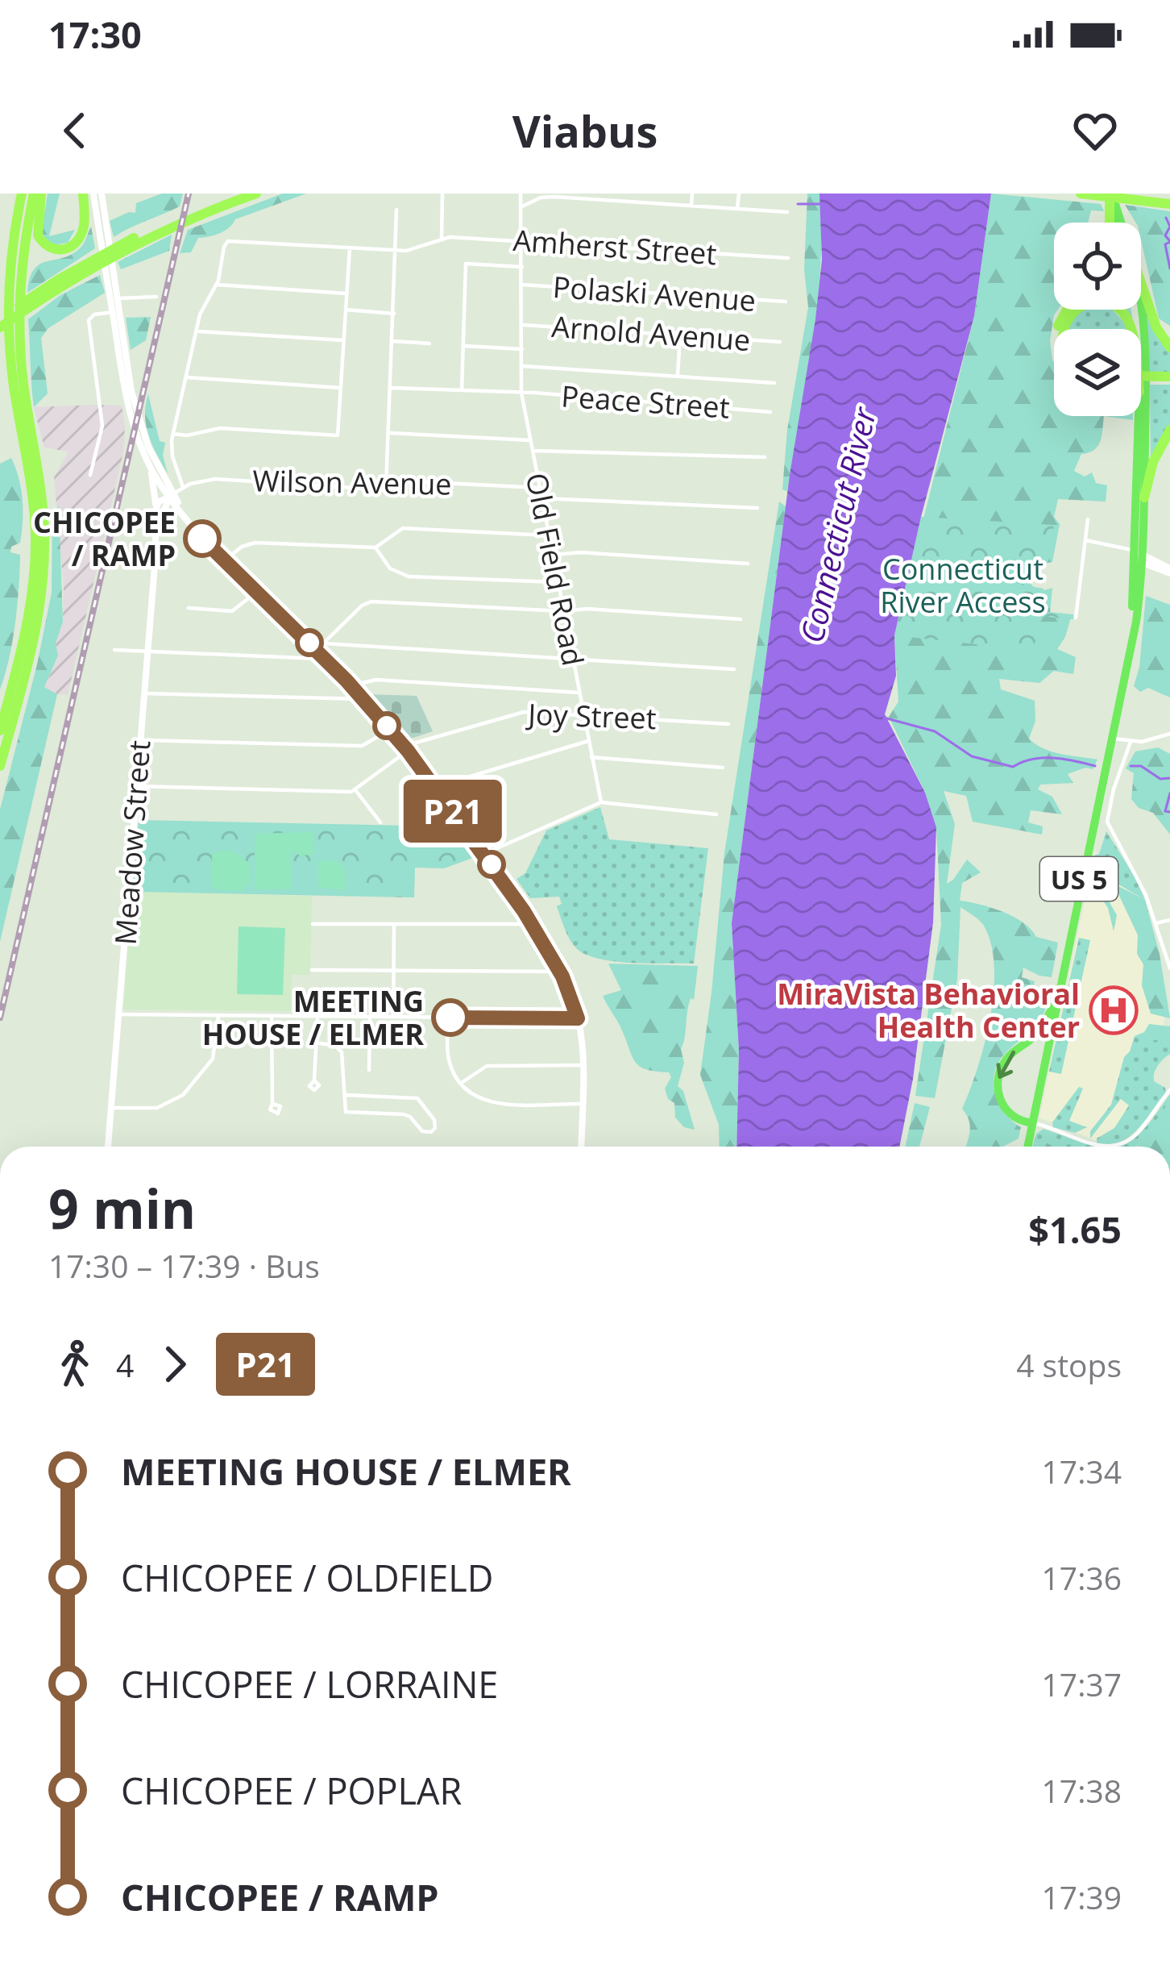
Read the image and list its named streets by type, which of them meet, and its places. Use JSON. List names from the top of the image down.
{
  "streets": {
    "main road": ["Meadow Street", "US 5"],
    "street": [
      "Amherst Street",
      "Polaski Avenue",
      "Arnold Avenue",
      "Peace Street",
      "Wilson Avenue",
      "Old Field Road",
      "Joy Street"
    ]
  },
  "crossings": [
    ["Amherst Street", "Old Field Road"],
    ["Polaski Avenue", "Old Field Road"],
    ["Arnold Avenue", "Old Field Road"],
    ["Peace Street", "Old Field Road"],
    ["Wilson Avenue", "Old Field Road"],
    ["Old Field Road", "Joy Street"]
  ],
  "water": ["Connecticut River"],
  "parks": ["Connecticut River Access"],
  "places": {
    "other": ["CHICOPEE / RAMP", "MEETING HOUSE / ELMER"],
    "hospital": ["MiraVista Behavioral Health Center"]
  },
  "lines": ["bus line P21"],
  "page": {
    "status": "17:30",
    "header": "Viabus",
    "on_map": "P21",
    "heading": ["9 min", "17:30 – 17:39 · Bus", "$1.65"],
    "legs": ["4", "P21", "4 stops"],
    "list": [
      {
        "name": "MEETING HOUSE / ELMER",
        "value": "17:34"
      },
      {
        "name": "CHICOPEE / OLDFIELD",
        "value": "17:36"
      },
      {
        "name": "CHICOPEE / LORRAINE",
        "value": "17:37"
      },
      {
        "name": "CHICOPEE / POPLAR",
        "value": "17:38"
      },
      {
        "name": "CHICOPEE / RAMP",
        "value": "17:39"
      }
    ]
  }
}
